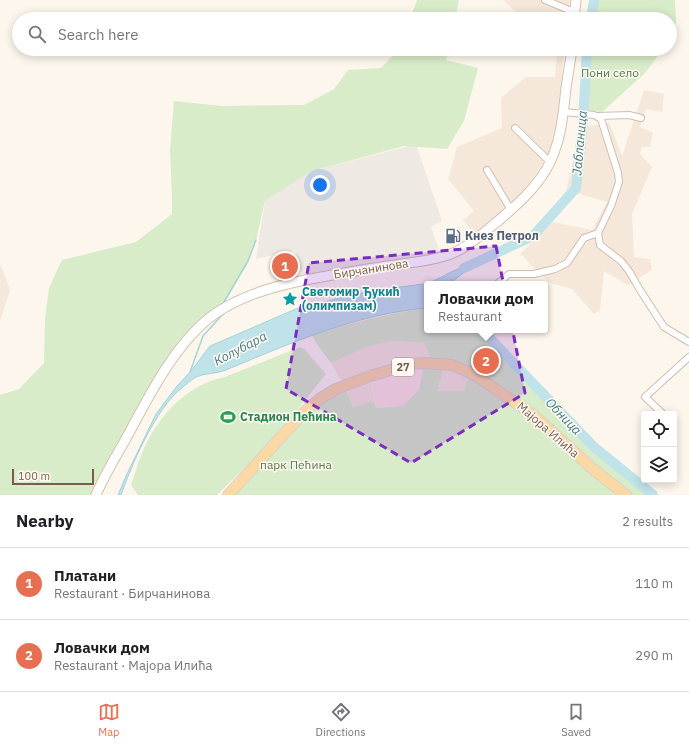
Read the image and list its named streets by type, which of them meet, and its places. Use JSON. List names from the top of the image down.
{
  "streets": {
    "main road": ["Бирчанинова", "27", "Мајора Илића"]
  },
  "water": ["Јабланица", "Колубара", "Обница"],
  "parks": ["Пони село", "парк Пећина"],
  "places": {
    "fuel station": ["Кнез Петрол"],
    "place": ["Светомир Ђукић (олимпизам)"],
    "sports": ["Стадион Пећина"]
  },
  "scale_bar": "100 m",
  "page": {
    "search": "Search here",
    "pins": ["1", "2"],
    "popup": ["Ловачки дом", "Restaurant"],
    "scale": "100 m",
    "heading": ["Nearby", "2 results"],
    "list": [
      {
        "mark": "1",
        "name": "Платани",
        "note": "Restaurant · Бирчанинова",
        "value": "110 m"
      },
      {
        "mark": "2",
        "name": "Ловачки дом",
        "note": "Restaurant · Мајора Илића",
        "value": "290 m"
      }
    ],
    "nav": ["Map", "Directions", "Saved"]
  }
}
